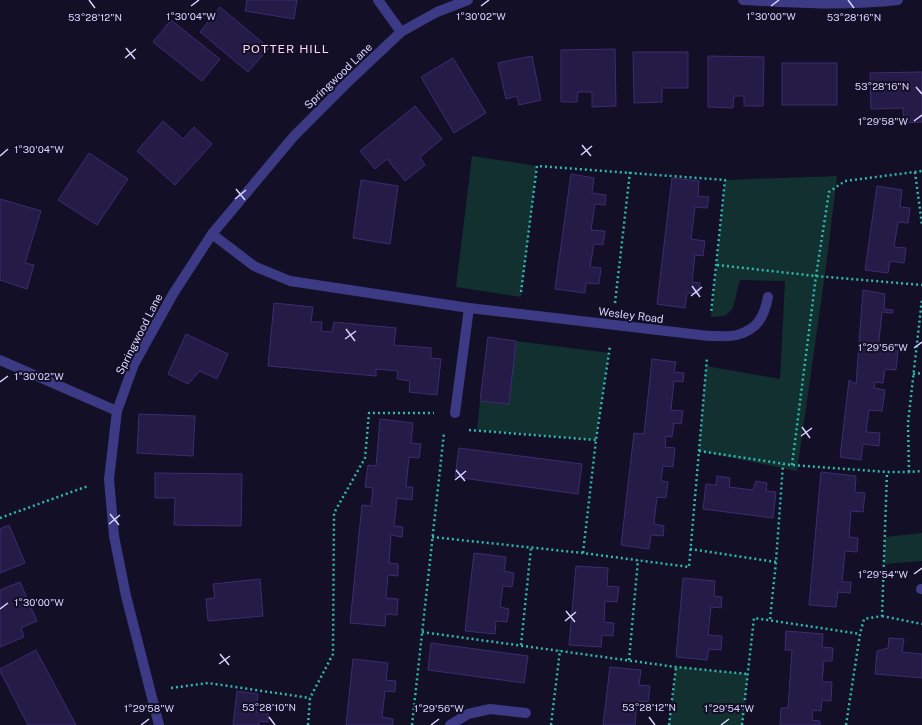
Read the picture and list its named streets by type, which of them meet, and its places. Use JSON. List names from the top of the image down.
{
  "streets": {
    "street": ["Springwood Lane", "Wesley Road"]
  },
  "crossings": [
    ["Springwood Lane", "Wesley Road"]
  ],
  "districts": ["POTTER HILL"],
  "coordinates": [
    "1°30'04\"W",
    "1°30'02\"W",
    "1°30'00\"W",
    "53°28'16\"N",
    "53°28'12\"N",
    "1°29'58\"W",
    "1°29'56\"W",
    "1°29'54\"W",
    "53°28'10\"N"
  ]
}
